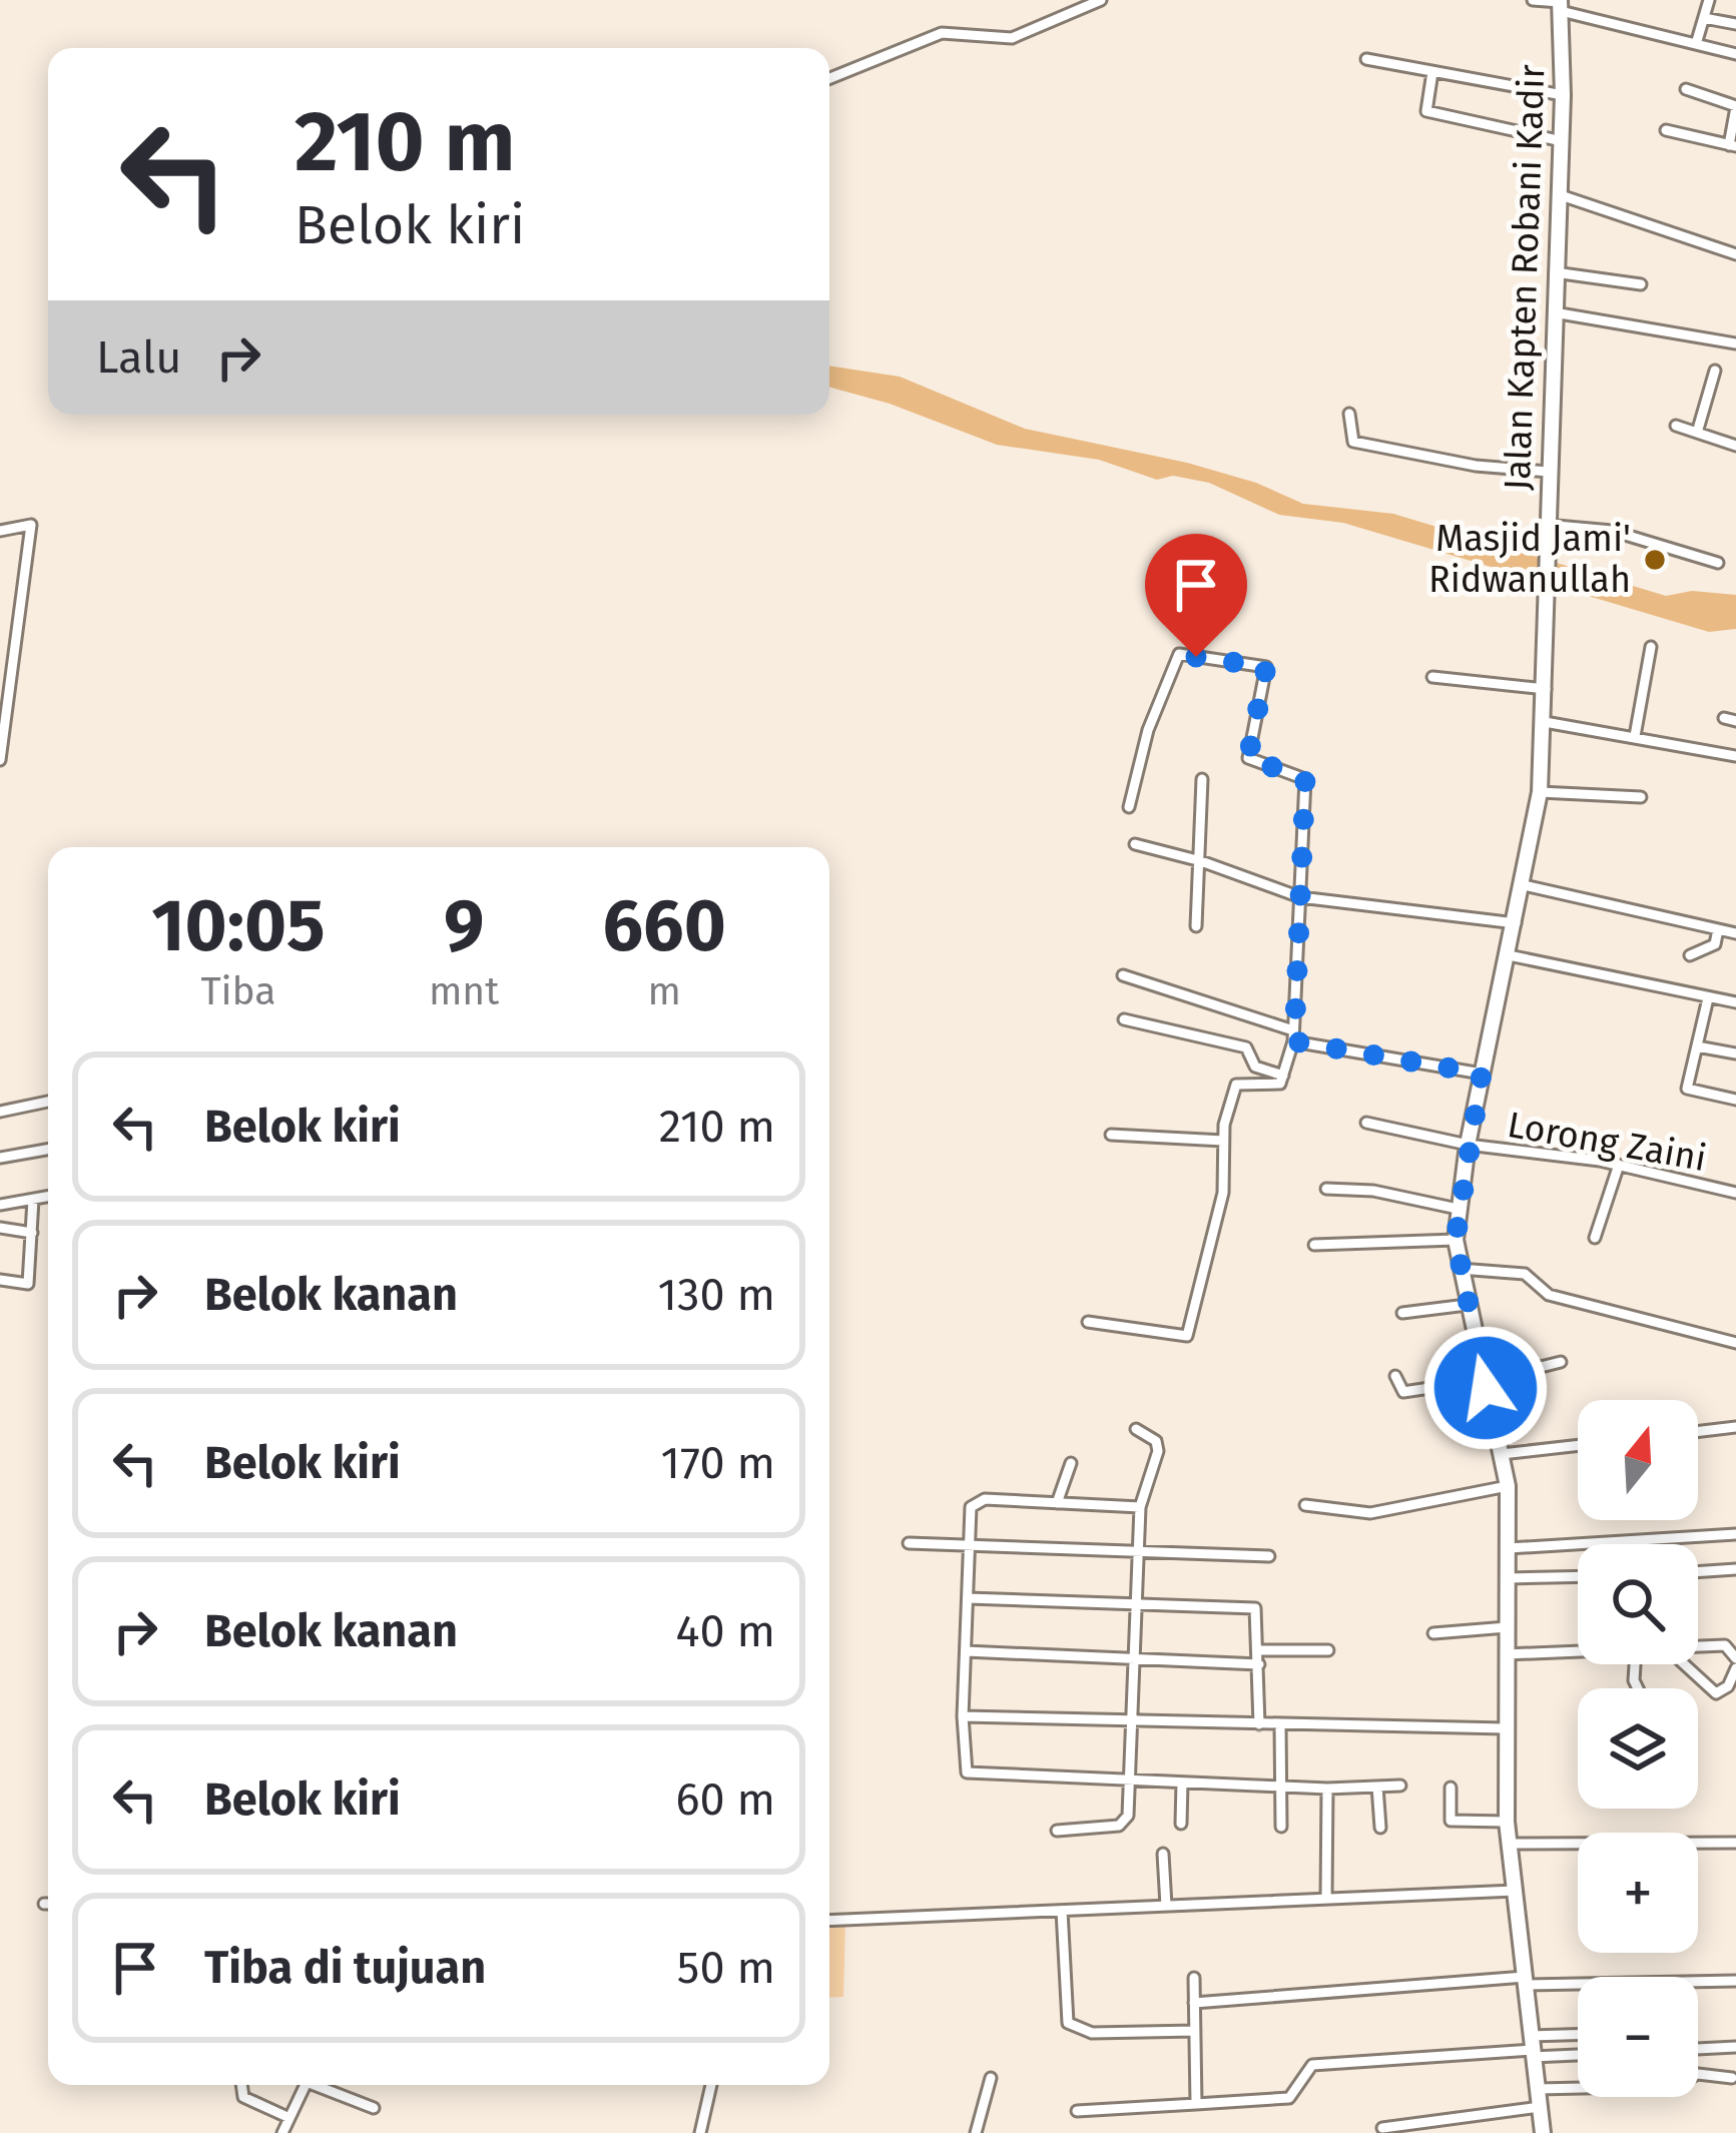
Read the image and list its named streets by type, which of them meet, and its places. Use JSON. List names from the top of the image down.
{
  "streets": {
    "main road": ["Jalan Kapten Robani Kadir"],
    "street": ["Lorong Zaini"]
  },
  "crossings": [
    ["Jalan Kapten Robani Kadir", "Lorong Zaini"]
  ],
  "places": ["Masjid Jami' Ridwanullah"],
  "north": "top",
  "page": {
    "turn": ["210 m", "Belok kiri"],
    "then": "Lalu",
    "eta": [
      "10:05",
      "Tiba",
      "9",
      "mnt",
      "660",
      "m"
    ],
    "list": [
      {
        "name": "Belok kiri",
        "value": "210 m"
      },
      {
        "name": "Belok kanan",
        "value": "130 m"
      },
      {
        "name": "Belok kiri",
        "value": "170 m"
      },
      {
        "name": "Belok kanan",
        "value": "40 m"
      },
      {
        "name": "Belok kiri",
        "value": "60 m"
      },
      {
        "name": "Tiba di tujuan",
        "value": "50 m"
      }
    ],
    "map_buttons": ["+", "−"]
  }
}
